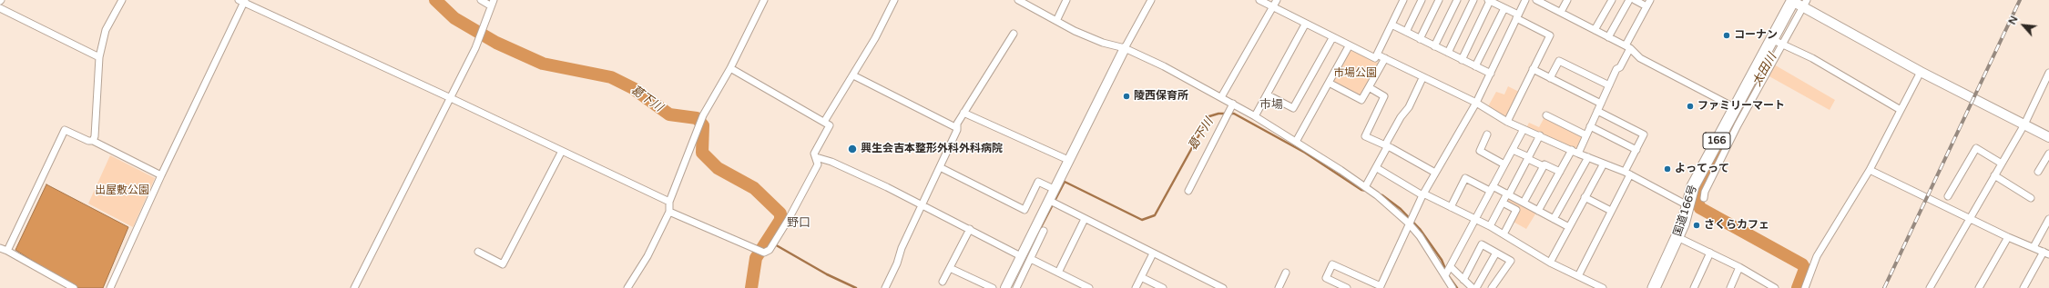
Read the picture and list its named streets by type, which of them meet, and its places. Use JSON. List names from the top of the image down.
{
  "streets": {
    "highway": ["166", "国道166号"]
  },
  "districts": ["市場", "野口"],
  "water": ["太田川", "葛下川"],
  "parks": ["市場公園", "出屋敷公園"],
  "places": [
    "コーナン",
    "陵西保育所",
    "ファミリーマート",
    "興生会吉本整形外科外科病院",
    "よってって",
    "さくらカフェ"
  ],
  "north": "top left"
}
